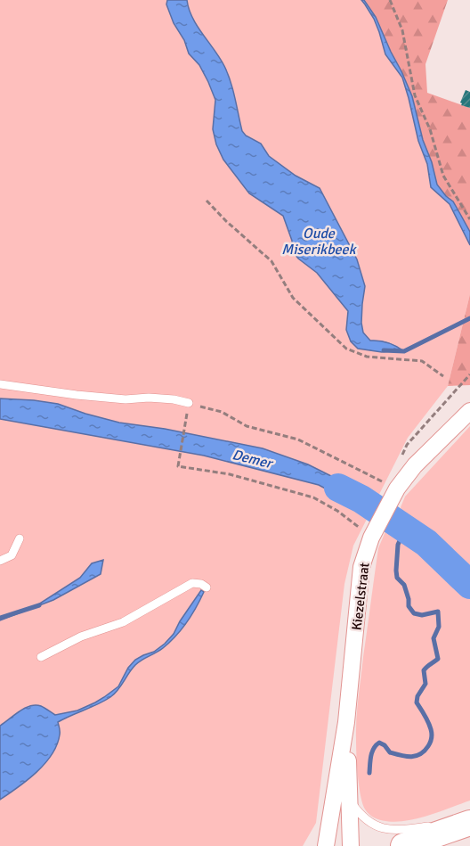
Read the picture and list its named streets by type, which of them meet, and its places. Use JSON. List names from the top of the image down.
{
  "streets": {
    "street": ["Kiezelstraat"]
  },
  "water": ["Oude Miserikbeek", "Demer"]
}
